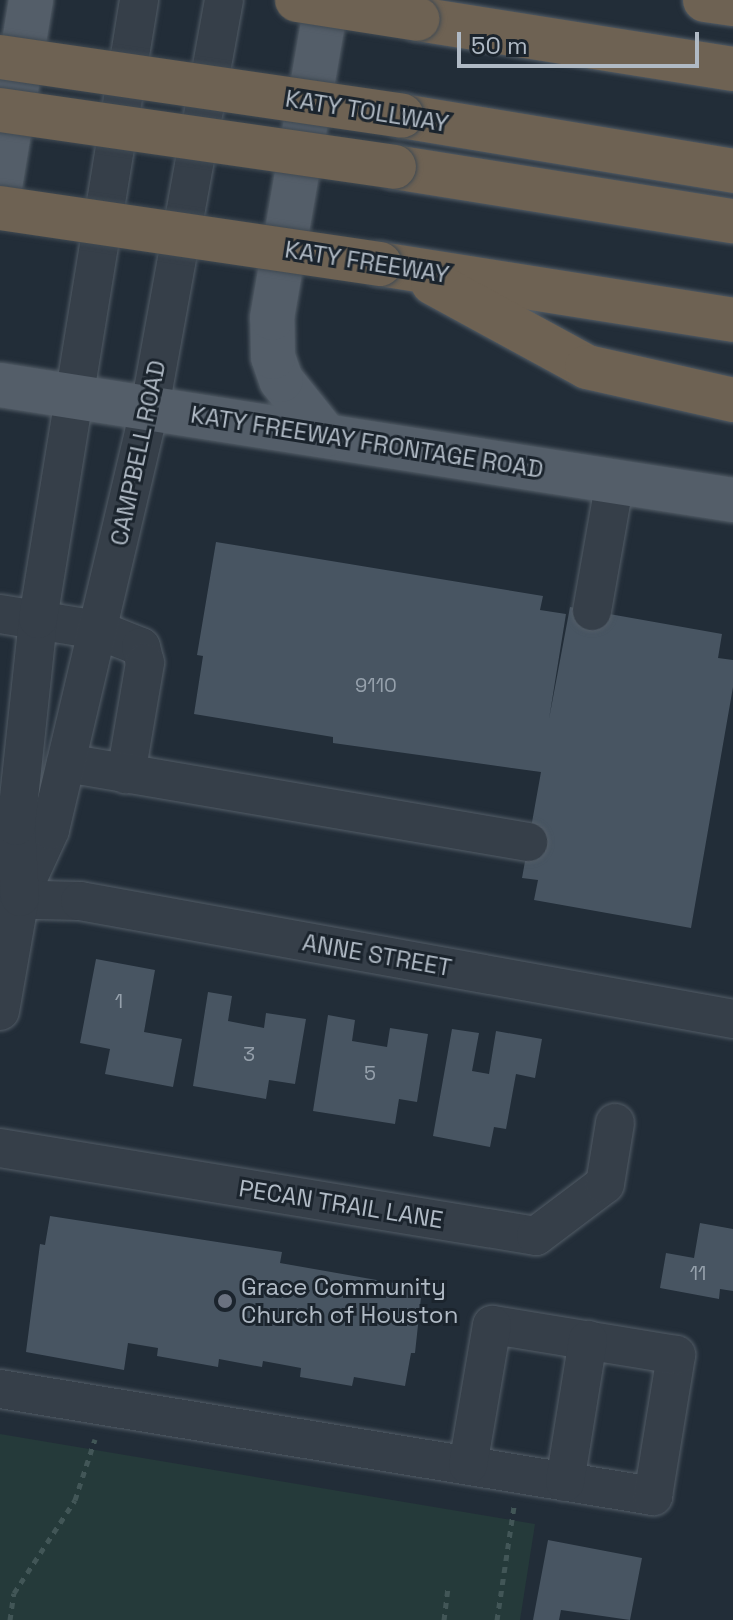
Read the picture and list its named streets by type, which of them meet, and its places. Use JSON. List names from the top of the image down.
{
  "streets": {
    "highway": ["KATY TOLLWAY", "KATY FREEWAY"],
    "main road": ["KATY FREEWAY FRONTAGE ROAD"],
    "street": ["CAMPBELL ROAD", "ANNE STREET", "PECAN TRAIL LANE"]
  },
  "crossings": [
    ["KATY FREEWAY FRONTAGE ROAD", "CAMPBELL ROAD"],
    ["CAMPBELL ROAD", "ANNE STREET"]
  ],
  "places": ["Grace Community Church of Houston"],
  "house_numbers": [
    "9110",
    "1",
    "3",
    "5",
    "11"
  ],
  "scale_bar": "50 m"
}
